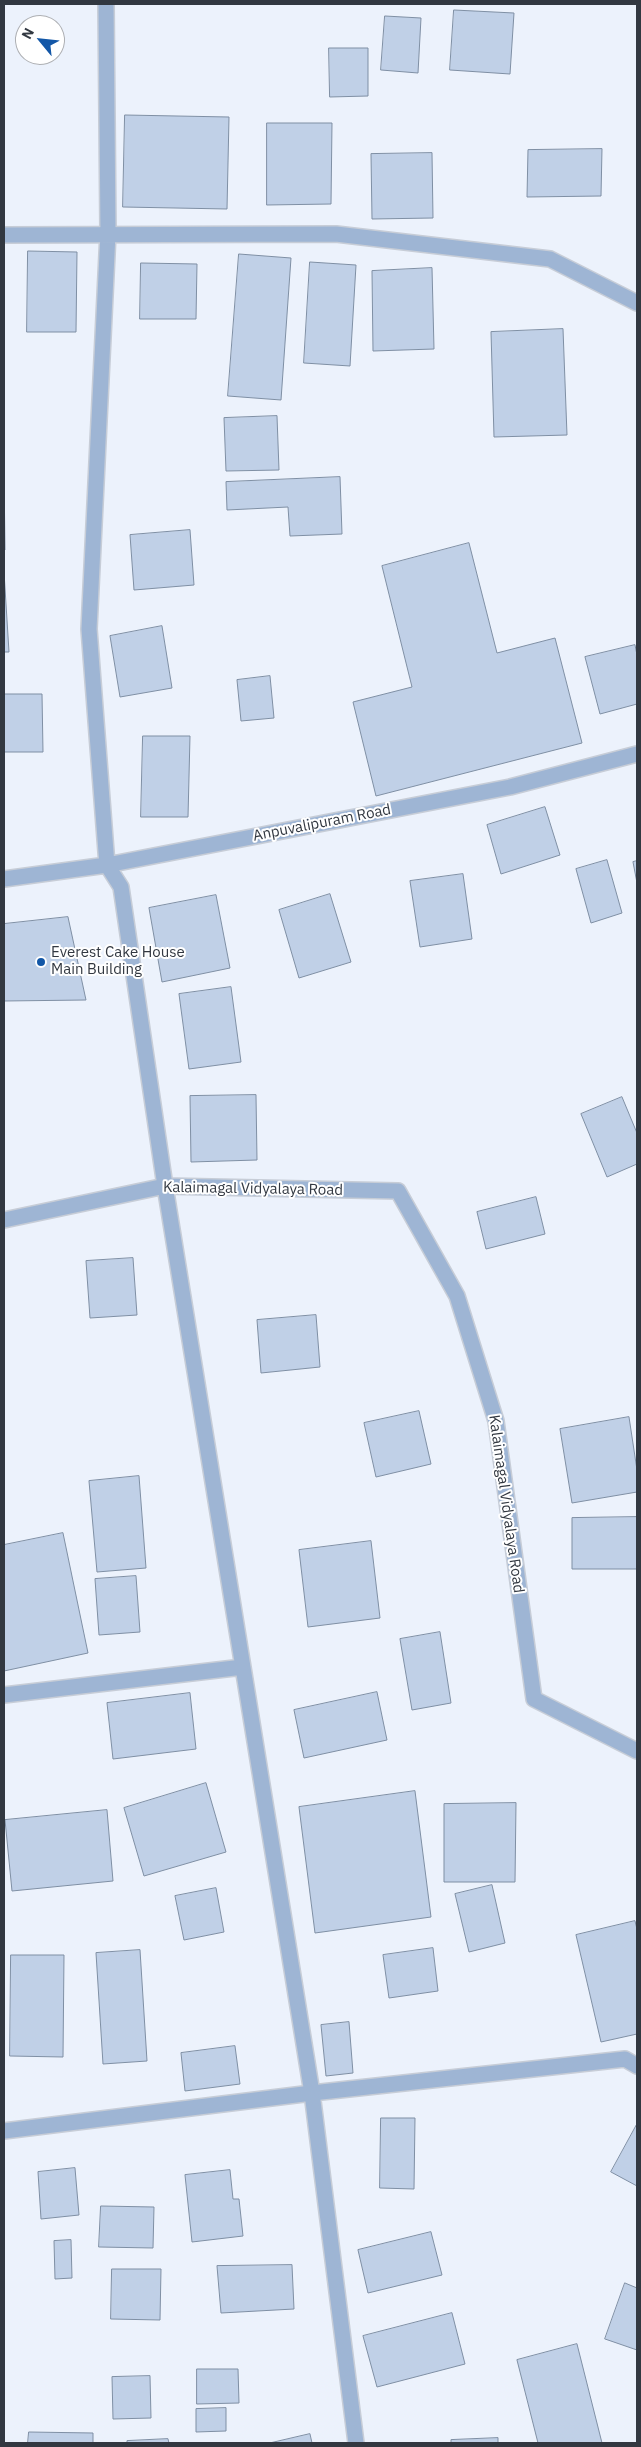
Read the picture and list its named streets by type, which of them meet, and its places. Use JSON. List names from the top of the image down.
{
  "streets": {
    "street": ["Anpuvalipuram Road", "Kalaimagal Vidyalaya Road"]
  },
  "places": ["Everest Cake House Main Building"],
  "north": "top left"
}
